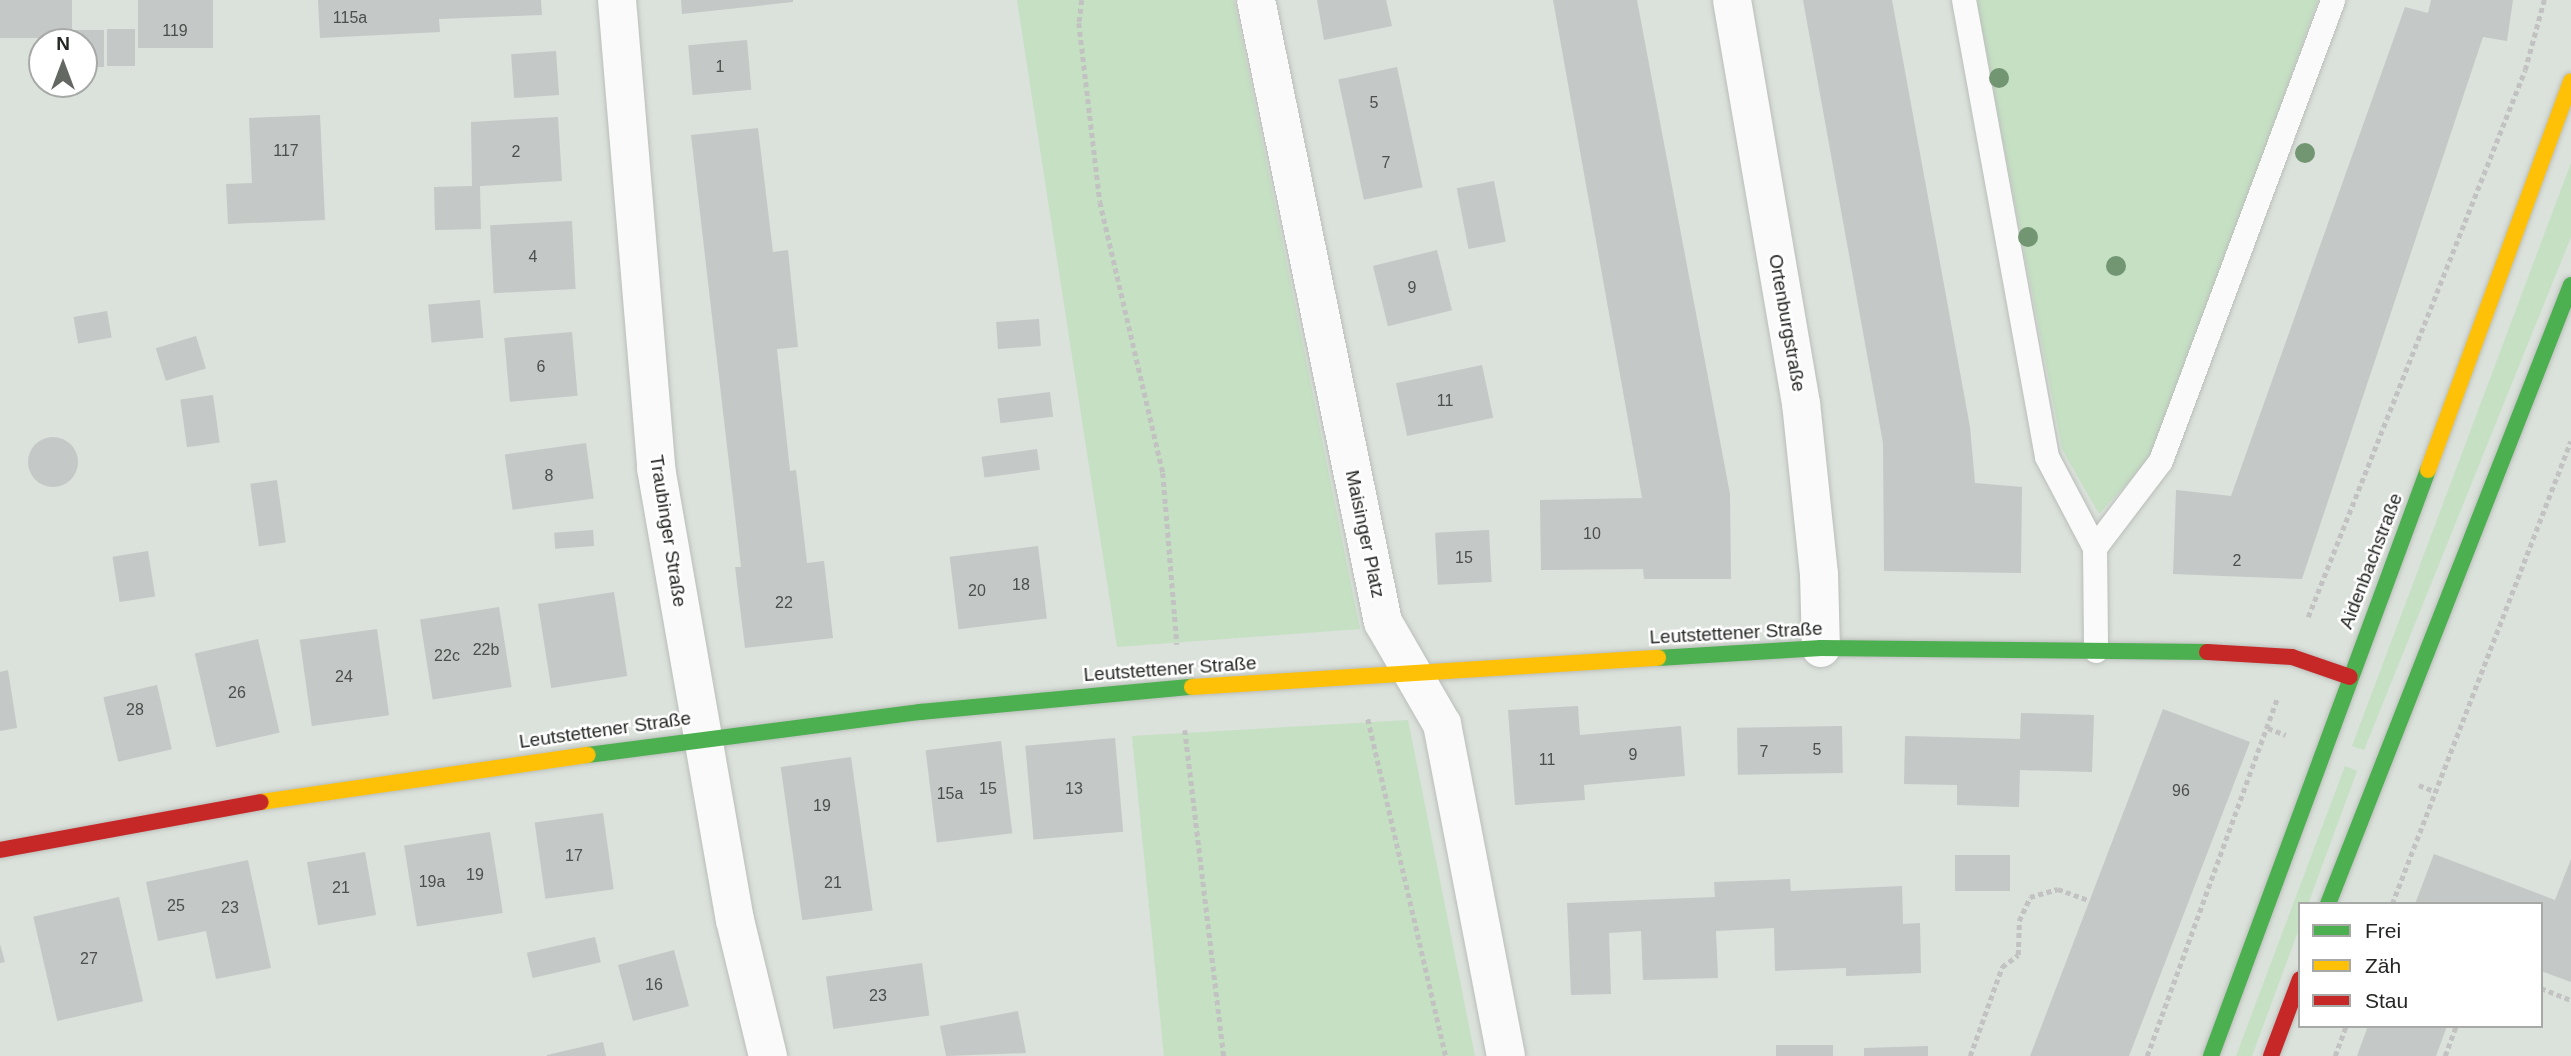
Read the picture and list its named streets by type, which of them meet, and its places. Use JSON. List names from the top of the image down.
{
  "streets": {
    "street": [
      "Ortenburgstraße",
      "Traubinger Straße",
      "Maisinger Platz",
      "Aidenbachstraße",
      "Leutstettener Straße"
    ]
  },
  "crossings": [
    ["Ortenburgstraße", "Leutstettener Straße"],
    ["Traubinger Straße", "Leutstettener Straße"],
    ["Maisinger Platz", "Leutstettener Straße"],
    ["Aidenbachstraße", "Leutstettener Straße"]
  ],
  "house_numbers": [
    "115a",
    "119",
    "1",
    "5",
    "117",
    "2",
    "7",
    "4",
    "9",
    "6",
    "11",
    "8",
    "10",
    "15",
    "2",
    "18",
    "20",
    "22",
    "22b",
    "22c",
    "24",
    "26",
    "28",
    "5",
    "7",
    "9",
    "11",
    "15",
    "13",
    "96",
    "15a",
    "19",
    "17",
    "19",
    "19a",
    "21",
    "21",
    "25",
    "23",
    "27",
    "16",
    "23"
  ],
  "legend": ["Frei", "Zäh", "Stau"],
  "north": "top"
}
